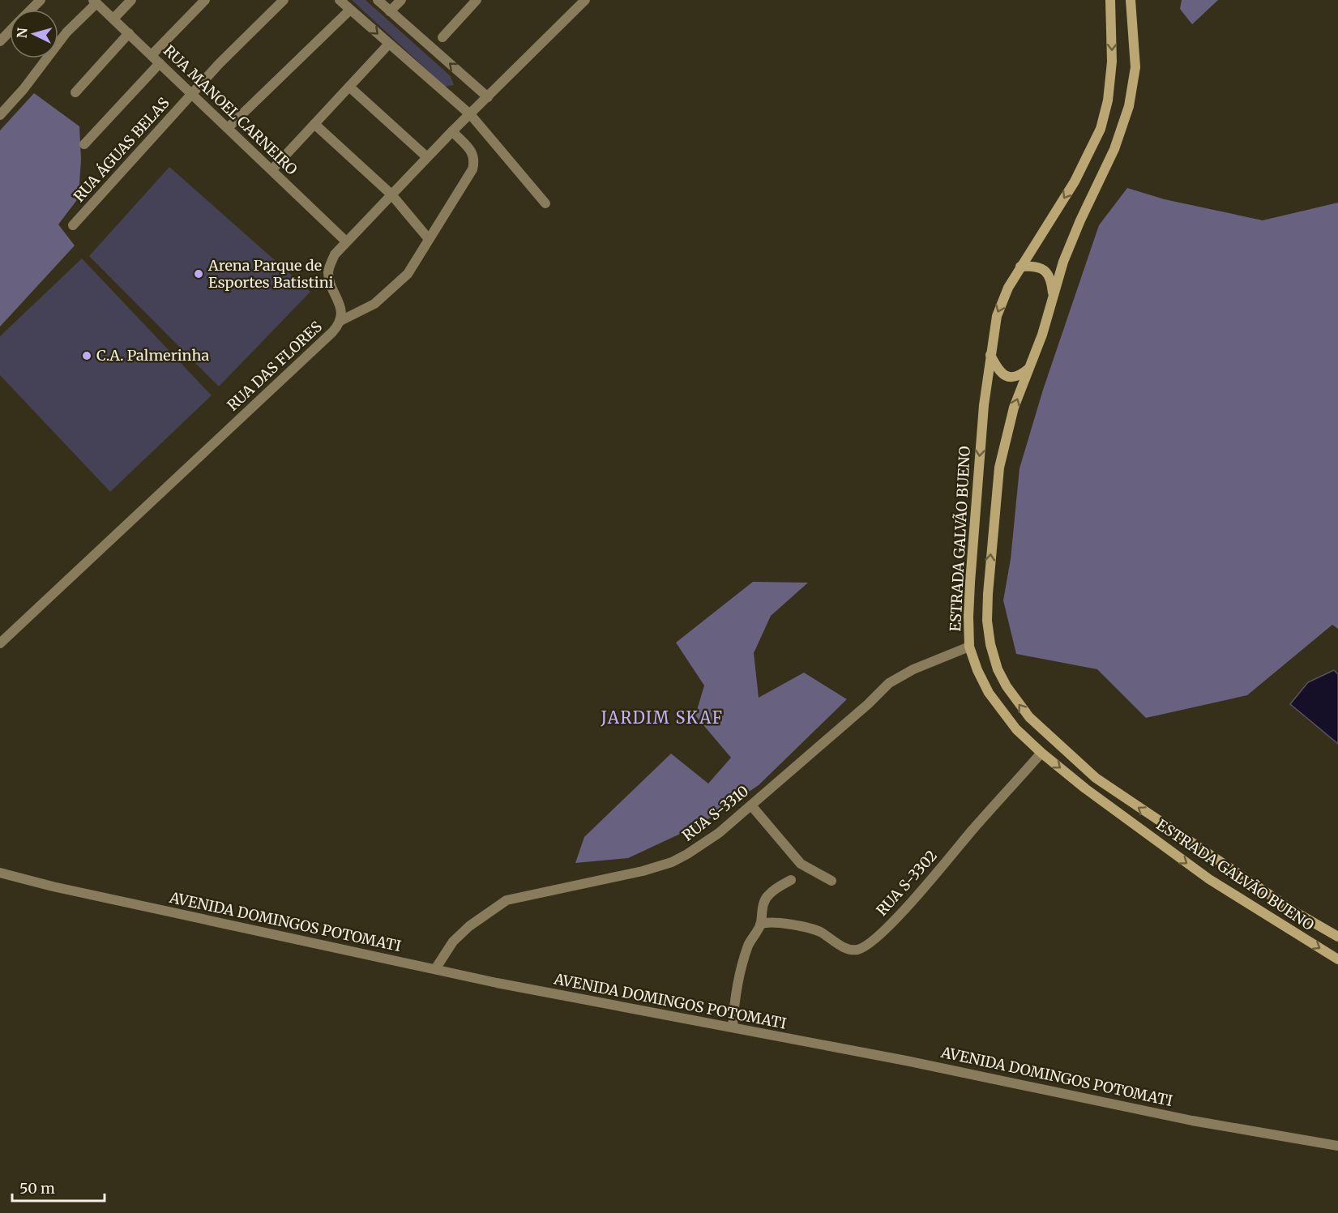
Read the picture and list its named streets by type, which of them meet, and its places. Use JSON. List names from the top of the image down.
{
  "streets": {
    "main road": ["ESTRADA GALVÃO BUENO"],
    "street": [
      "RUA MANOEL CARNEIRO",
      "RUA ÁGUAS BELAS",
      "RUA DAS FLORES",
      "RUA S-3310",
      "RUA S-3302",
      "AVENIDA DOMINGOS POTOMATI"
    ]
  },
  "crossings": [
    ["RUA MANOEL CARNEIRO", "RUA ÁGUAS BELAS"],
    ["RUA MANOEL CARNEIRO", "RUA DAS FLORES"],
    ["ESTRADA GALVÃO BUENO", "RUA S-3310"],
    ["ESTRADA GALVÃO BUENO", "RUA S-3302"],
    ["RUA S-3310", "AVENIDA DOMINGOS POTOMATI"]
  ],
  "districts": ["JARDIM SKAF"],
  "places": ["Arena Parque de Esportes Batistini", "C.A. Palmerinha"],
  "scale_bar": "50 m",
  "north": "left"
}
